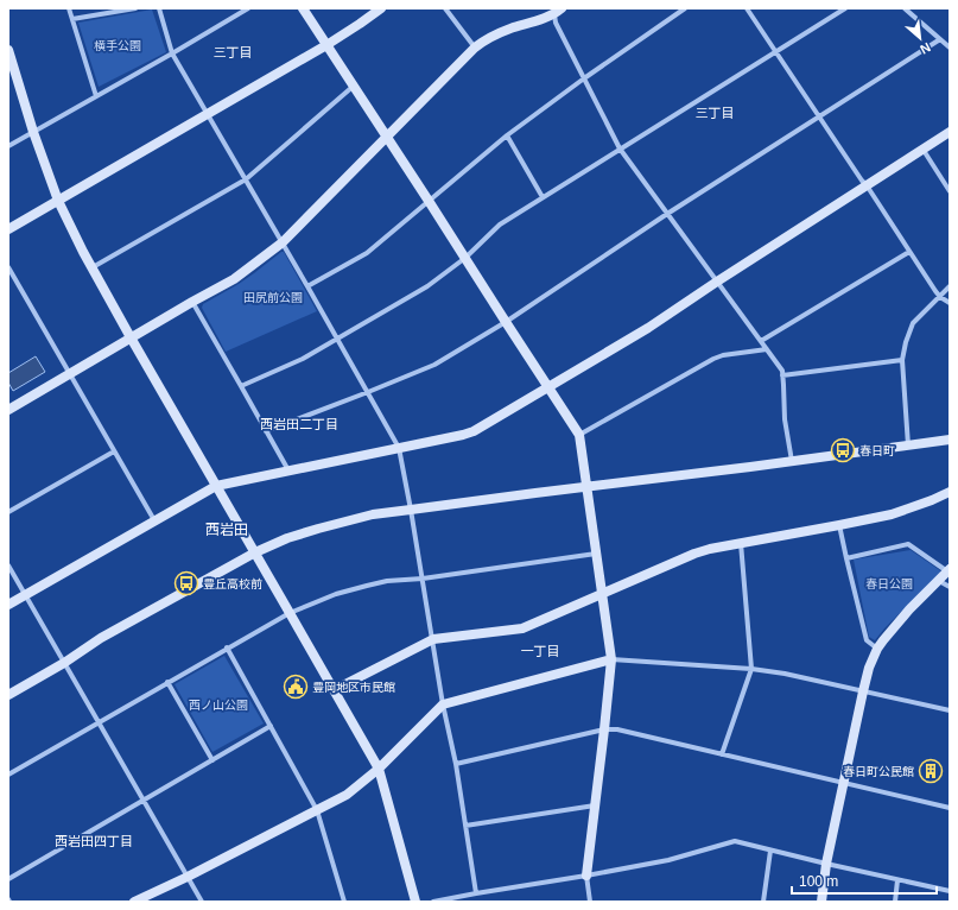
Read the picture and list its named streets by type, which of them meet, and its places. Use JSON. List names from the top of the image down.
{
  "districts": [
    "三丁目",
    "三丁目",
    "西岩田二丁目",
    "西岩田",
    "一丁目",
    "西岩田四丁目"
  ],
  "parks": [
    "横手公園",
    "田尻前公園",
    "春日公園",
    "西ノ山公園"
  ],
  "places": {
    "bus stop": ["春日町", "豊丘高校前"],
    "public building": ["豊岡地区市民館"],
    "building": ["春日町公民館"]
  },
  "scale_bar": "100 m",
  "north": "bottom right"
}
